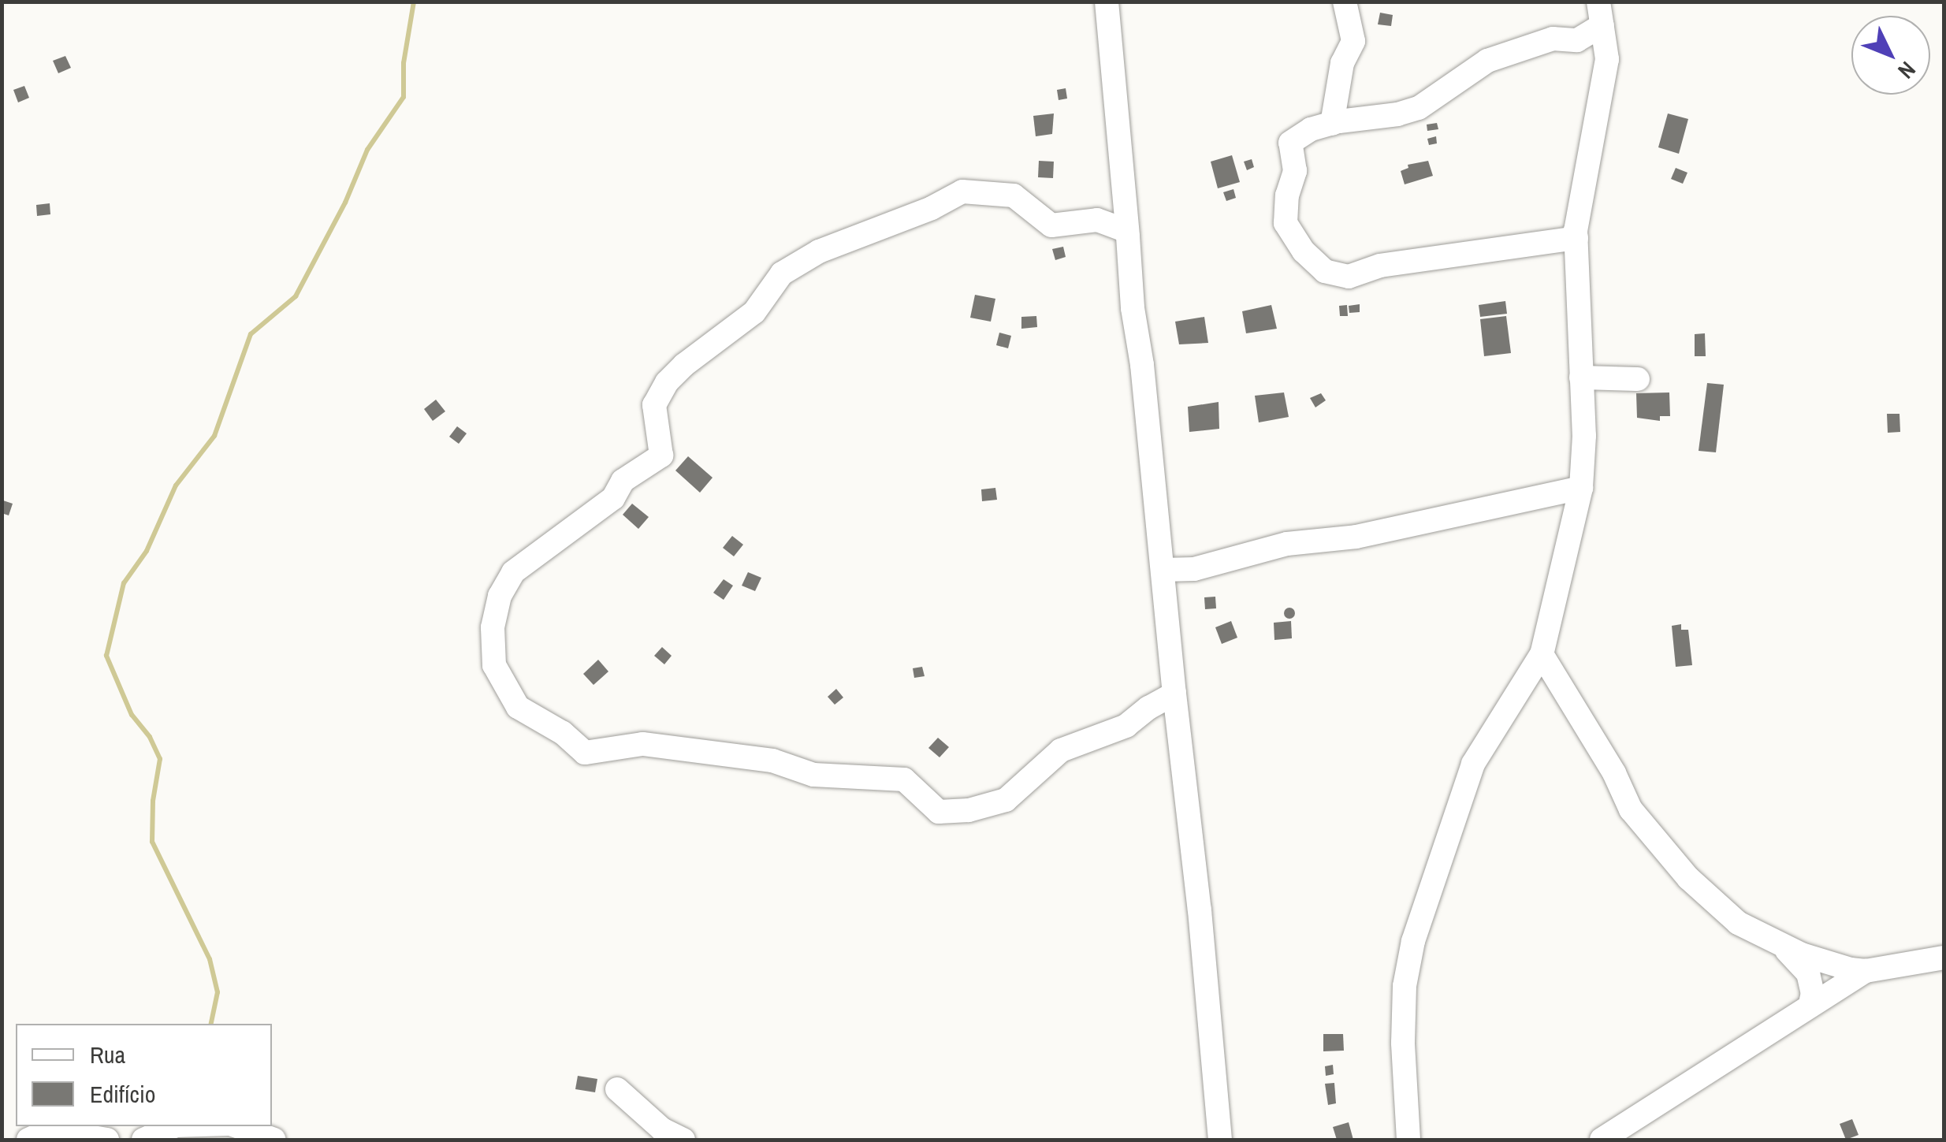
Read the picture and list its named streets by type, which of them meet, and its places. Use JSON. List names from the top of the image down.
{
  "legend": ["Rua", "Edifício"],
  "north": "bottom right"
}
